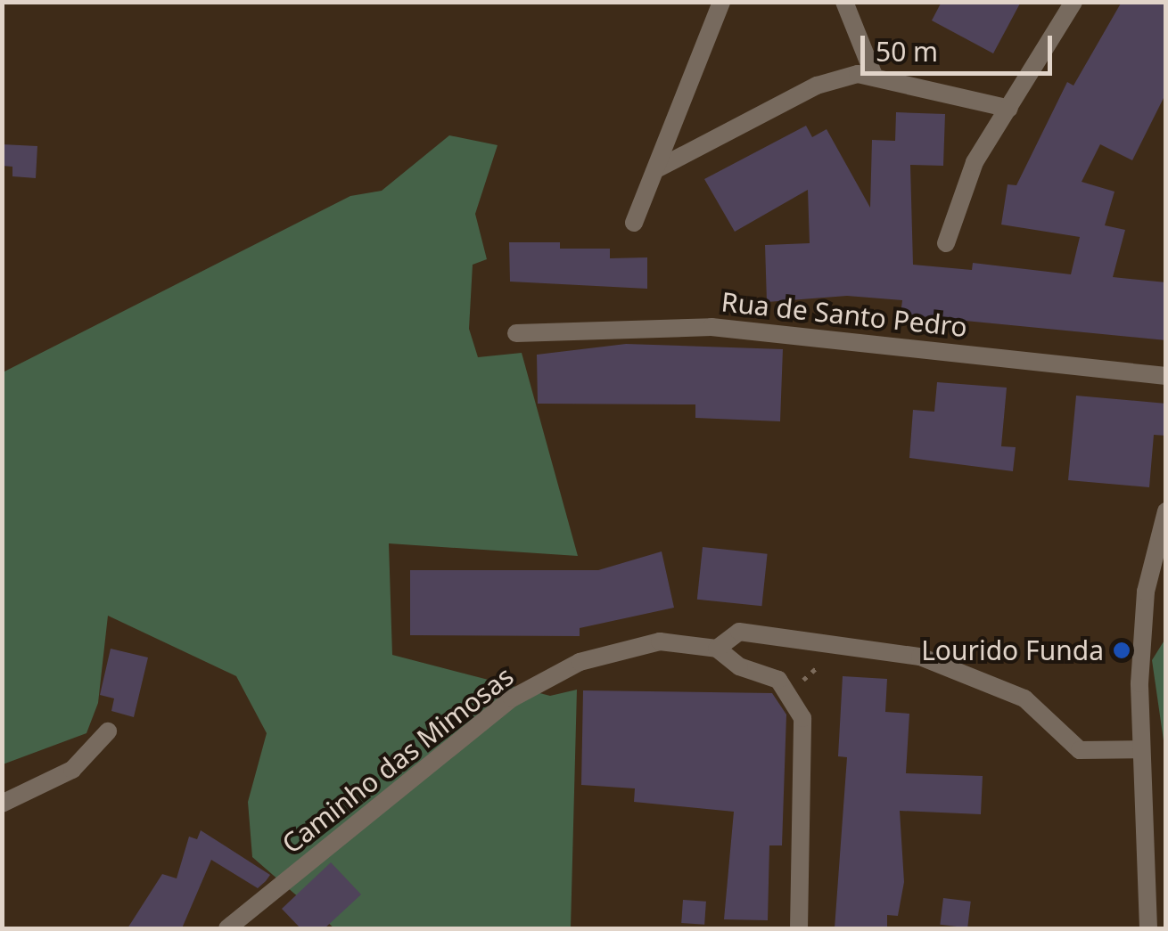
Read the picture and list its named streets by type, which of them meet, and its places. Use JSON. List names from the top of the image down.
{
  "streets": {
    "street": ["Rua de Santo Pedro", "Caminho das Mimosas"]
  },
  "places": ["Lourido Funda"],
  "scale_bar": "50 m"
}
